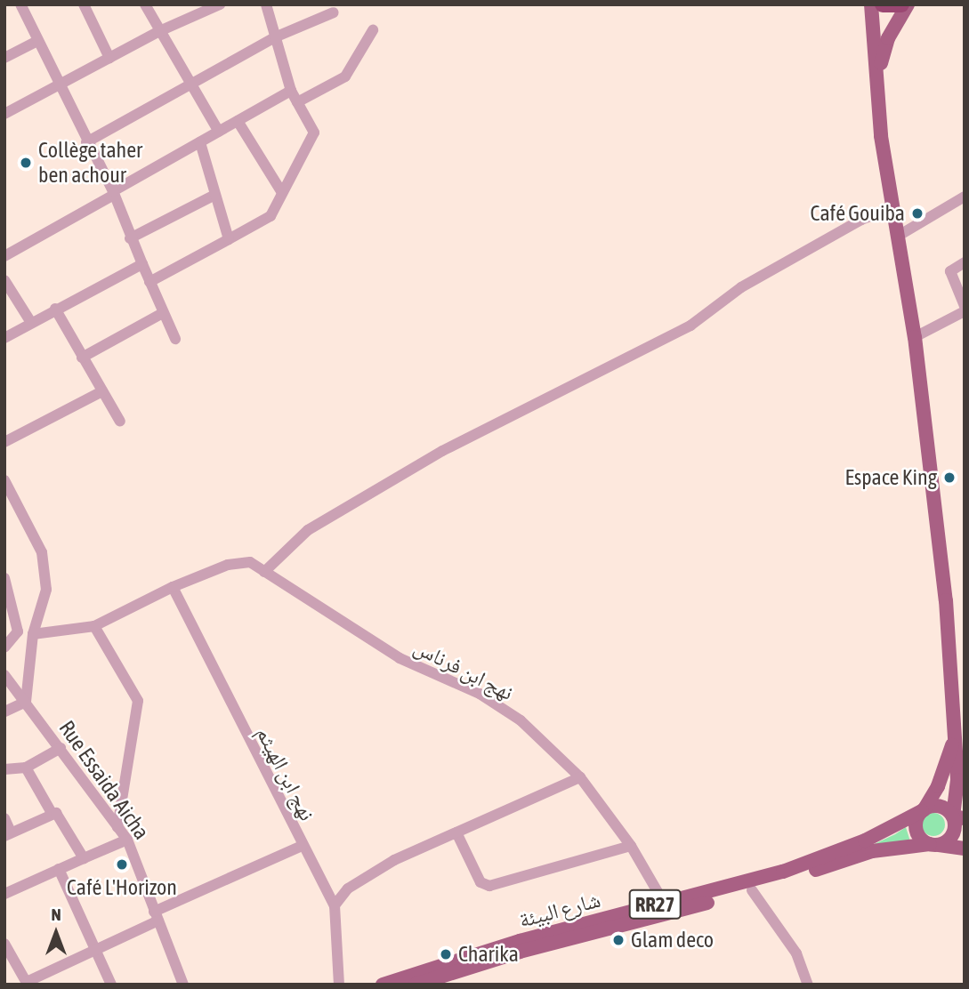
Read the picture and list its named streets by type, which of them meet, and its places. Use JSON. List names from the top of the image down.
{
  "streets": {
    "main road": ["RR27", "شارع البيئة"],
    "street": ["نهج ابن فرناس", "نهج ابن الهيثم", "Rue Essaida Aicha"]
  },
  "crossings": [
    ["نهج ابن فرناس", "نهج ابن الهيثم"],
    ["نهج ابن فرناس", "شارع البيئة"],
    ["RR27", "شارع البيئة"]
  ],
  "places": [
    "Collège taher ben achour",
    "Café Gouiba",
    "Espace King",
    "Café L'Horizon",
    "Glam deco",
    "Charika"
  ],
  "north": "top"
}
